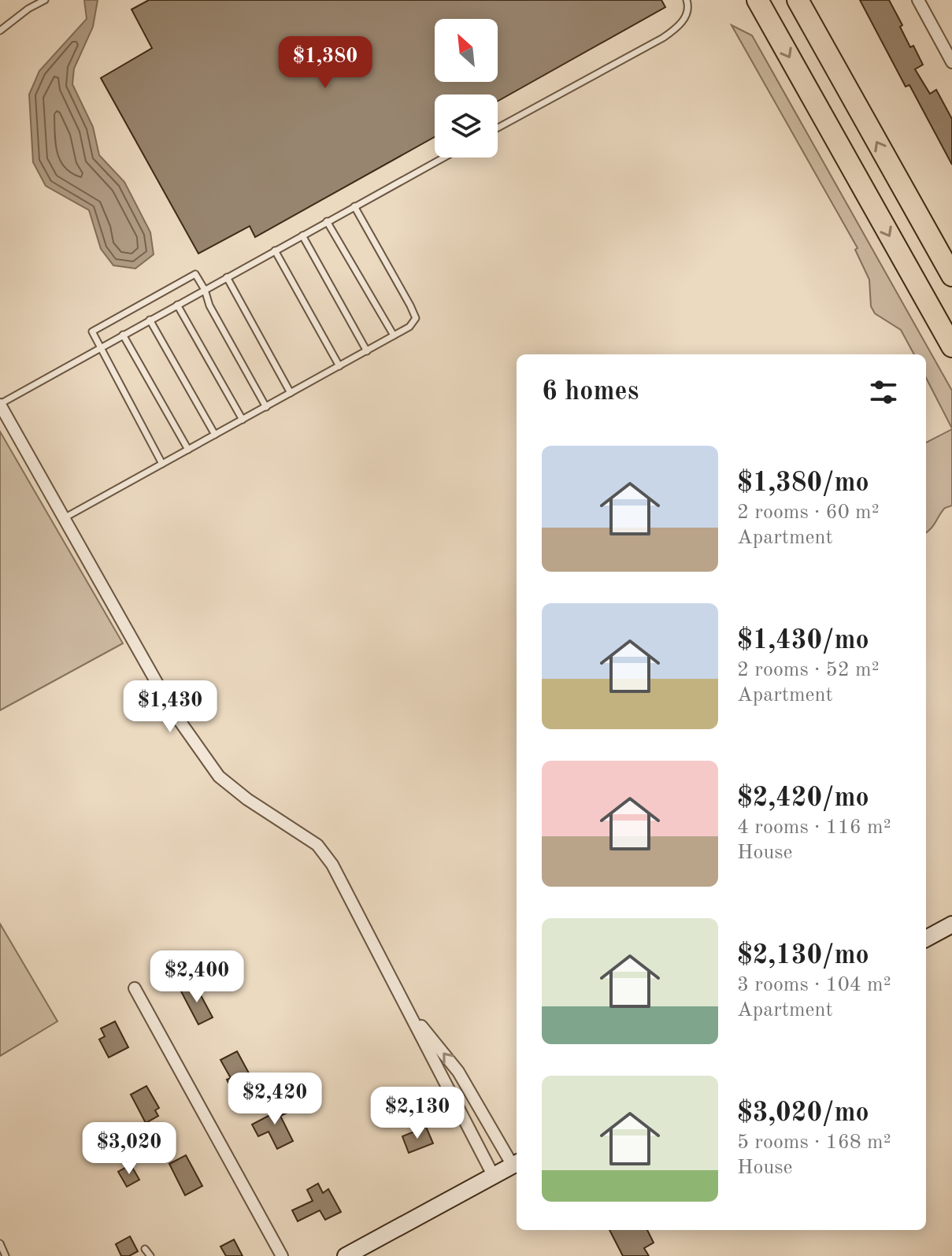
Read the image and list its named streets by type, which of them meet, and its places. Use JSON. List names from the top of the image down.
{
  "north": "top left",
  "page": {
    "price": [
      "$1,380",
      "$1,430",
      "$2,400",
      "$2,420",
      "$2,130",
      "$3,020"
    ],
    "heading": "6 homes",
    "list": [
      {
        "name": "$1,380/mo",
        "note": "2 rooms · 60 m² · Apartment"
      },
      {
        "name": "$1,430/mo",
        "note": "2 rooms · 52 m² · Apartment"
      },
      {
        "name": "$2,420/mo",
        "note": "4 rooms · 116 m² · House"
      },
      {
        "name": "$2,130/mo",
        "note": "3 rooms · 104 m² · Apartment"
      },
      {
        "name": "$3,020/mo",
        "note": "5 rooms · 168 m² · House"
      }
    ]
  }
}
